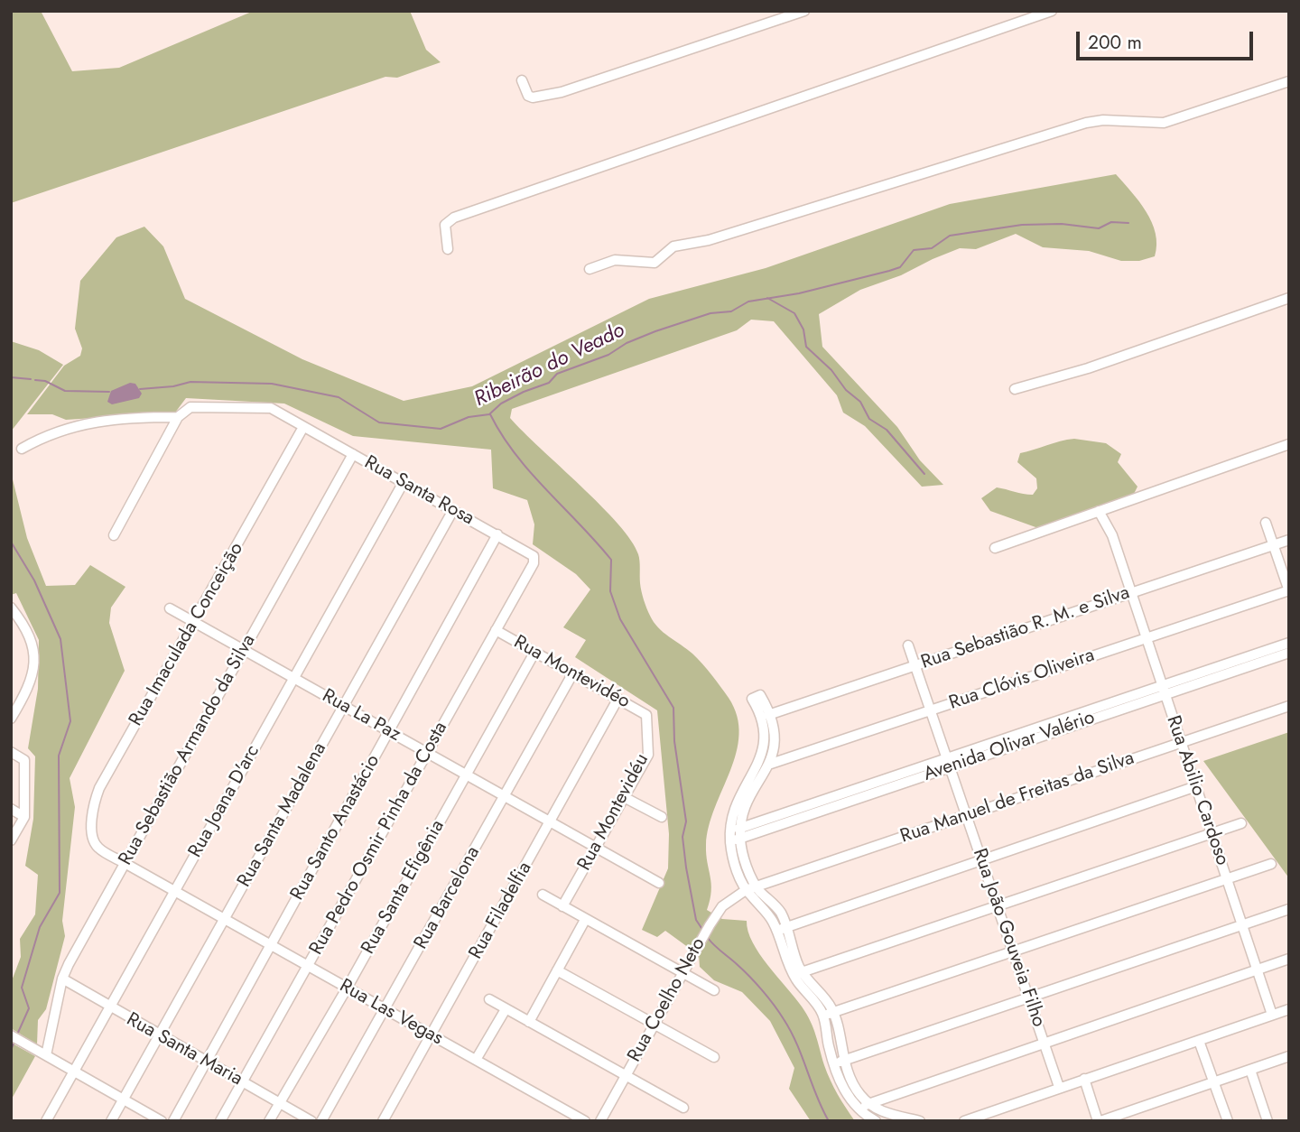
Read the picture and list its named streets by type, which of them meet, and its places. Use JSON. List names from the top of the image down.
{
  "streets": {
    "street": [
      "Rua Santa Rosa",
      "Rua Sebastião R. M. e Silva",
      "Rua Imaculada Conceição",
      "Rua Montevidéo",
      "Rua Clóvis Oliveira",
      "Rua La Paz",
      "Avenida Olivar Valério",
      "Rua Sebastião Armando da Silva",
      "Rua Abilio Cardoso",
      "Rua Manuel de Freitas da Silva",
      "Rua Joana D'arc",
      "Rua Montevidéu",
      "Rua Santa Madalena",
      "Rua Santo Anastácio",
      "Rua Pedro Osmir Pinha da Costa",
      "Rua Santa Efigênia",
      "Rua Barcelona",
      "Rua Filadelfia",
      "Rua João Gouveia Filho",
      "Rua Coelho Neto",
      "Rua Las Vegas",
      "Rua Santa Maria"
    ]
  },
  "crossings": [
    ["Rua Santa Rosa", "Rua Imaculada Conceição"],
    ["Rua Santa Rosa", "Rua Sebastião Armando da Silva"],
    ["Rua Santa Rosa", "Rua Joana D'arc"],
    ["Rua Santa Rosa", "Rua Santa Madalena"],
    ["Rua Santa Rosa", "Rua Santo Anastácio"],
    ["Rua Santa Rosa", "Rua Pedro Osmir Pinha da Costa"],
    ["Rua Sebastião R. M. e Silva", "Rua Abilio Cardoso"],
    ["Rua Sebastião R. M. e Silva", "Rua João Gouveia Filho"],
    ["Rua Imaculada Conceição", "Rua La Paz"],
    ["Rua Imaculada Conceição", "Rua Las Vegas"],
    ["Rua Montevidéo", "Rua Montevidéu"],
    ["Rua Montevidéo", "Rua Pedro Osmir Pinha da Costa"],
    ["Rua Montevidéo", "Rua Santa Efigênia"],
    ["Rua Montevidéo", "Rua Barcelona"],
    ["Rua Montevidéo", "Rua Filadelfia"],
    ["Rua Clóvis Oliveira", "Rua Abilio Cardoso"],
    ["Rua Clóvis Oliveira", "Rua João Gouveia Filho"],
    ["Rua La Paz", "Rua Sebastião Armando da Silva"],
    ["Rua La Paz", "Rua Joana D'arc"],
    ["Rua La Paz", "Rua Montevidéu"],
    ["Rua La Paz", "Rua Santa Madalena"],
    ["Rua La Paz", "Rua Santo Anastácio"],
    ["Rua La Paz", "Rua Pedro Osmir Pinha da Costa"],
    ["Rua La Paz", "Rua Santa Efigênia"],
    ["Rua La Paz", "Rua Barcelona"],
    ["Rua La Paz", "Rua Filadelfia"],
    ["Avenida Olivar Valério", "Rua João Gouveia Filho"],
    ["Rua Sebastião Armando da Silva", "Rua Las Vegas"],
    ["Rua Sebastião Armando da Silva", "Rua Santa Maria"],
    ["Rua Abilio Cardoso", "Rua Manuel de Freitas da Silva"],
    ["Rua Manuel de Freitas da Silva", "Rua João Gouveia Filho"],
    ["Rua Manuel de Freitas da Silva", "Rua Coelho Neto"],
    ["Rua Joana D'arc", "Rua Las Vegas"],
    ["Rua Joana D'arc", "Rua Santa Maria"],
    ["Rua Santa Madalena", "Rua Las Vegas"],
    ["Rua Santa Madalena", "Rua Santa Maria"],
    ["Rua Santo Anastácio", "Rua Las Vegas"],
    ["Rua Santo Anastácio", "Rua Santa Maria"],
    ["Rua Pedro Osmir Pinha da Costa", "Rua Las Vegas"],
    ["Rua Pedro Osmir Pinha da Costa", "Rua Santa Maria"],
    ["Rua Santa Efigênia", "Rua Las Vegas"],
    ["Rua Santa Efigênia", "Rua Santa Maria"],
    ["Rua Barcelona", "Rua Las Vegas"],
    ["Rua Filadelfia", "Rua Las Vegas"]
  ],
  "water": ["Ribeirão do Veado"],
  "scale_bar": "200 m"
}
